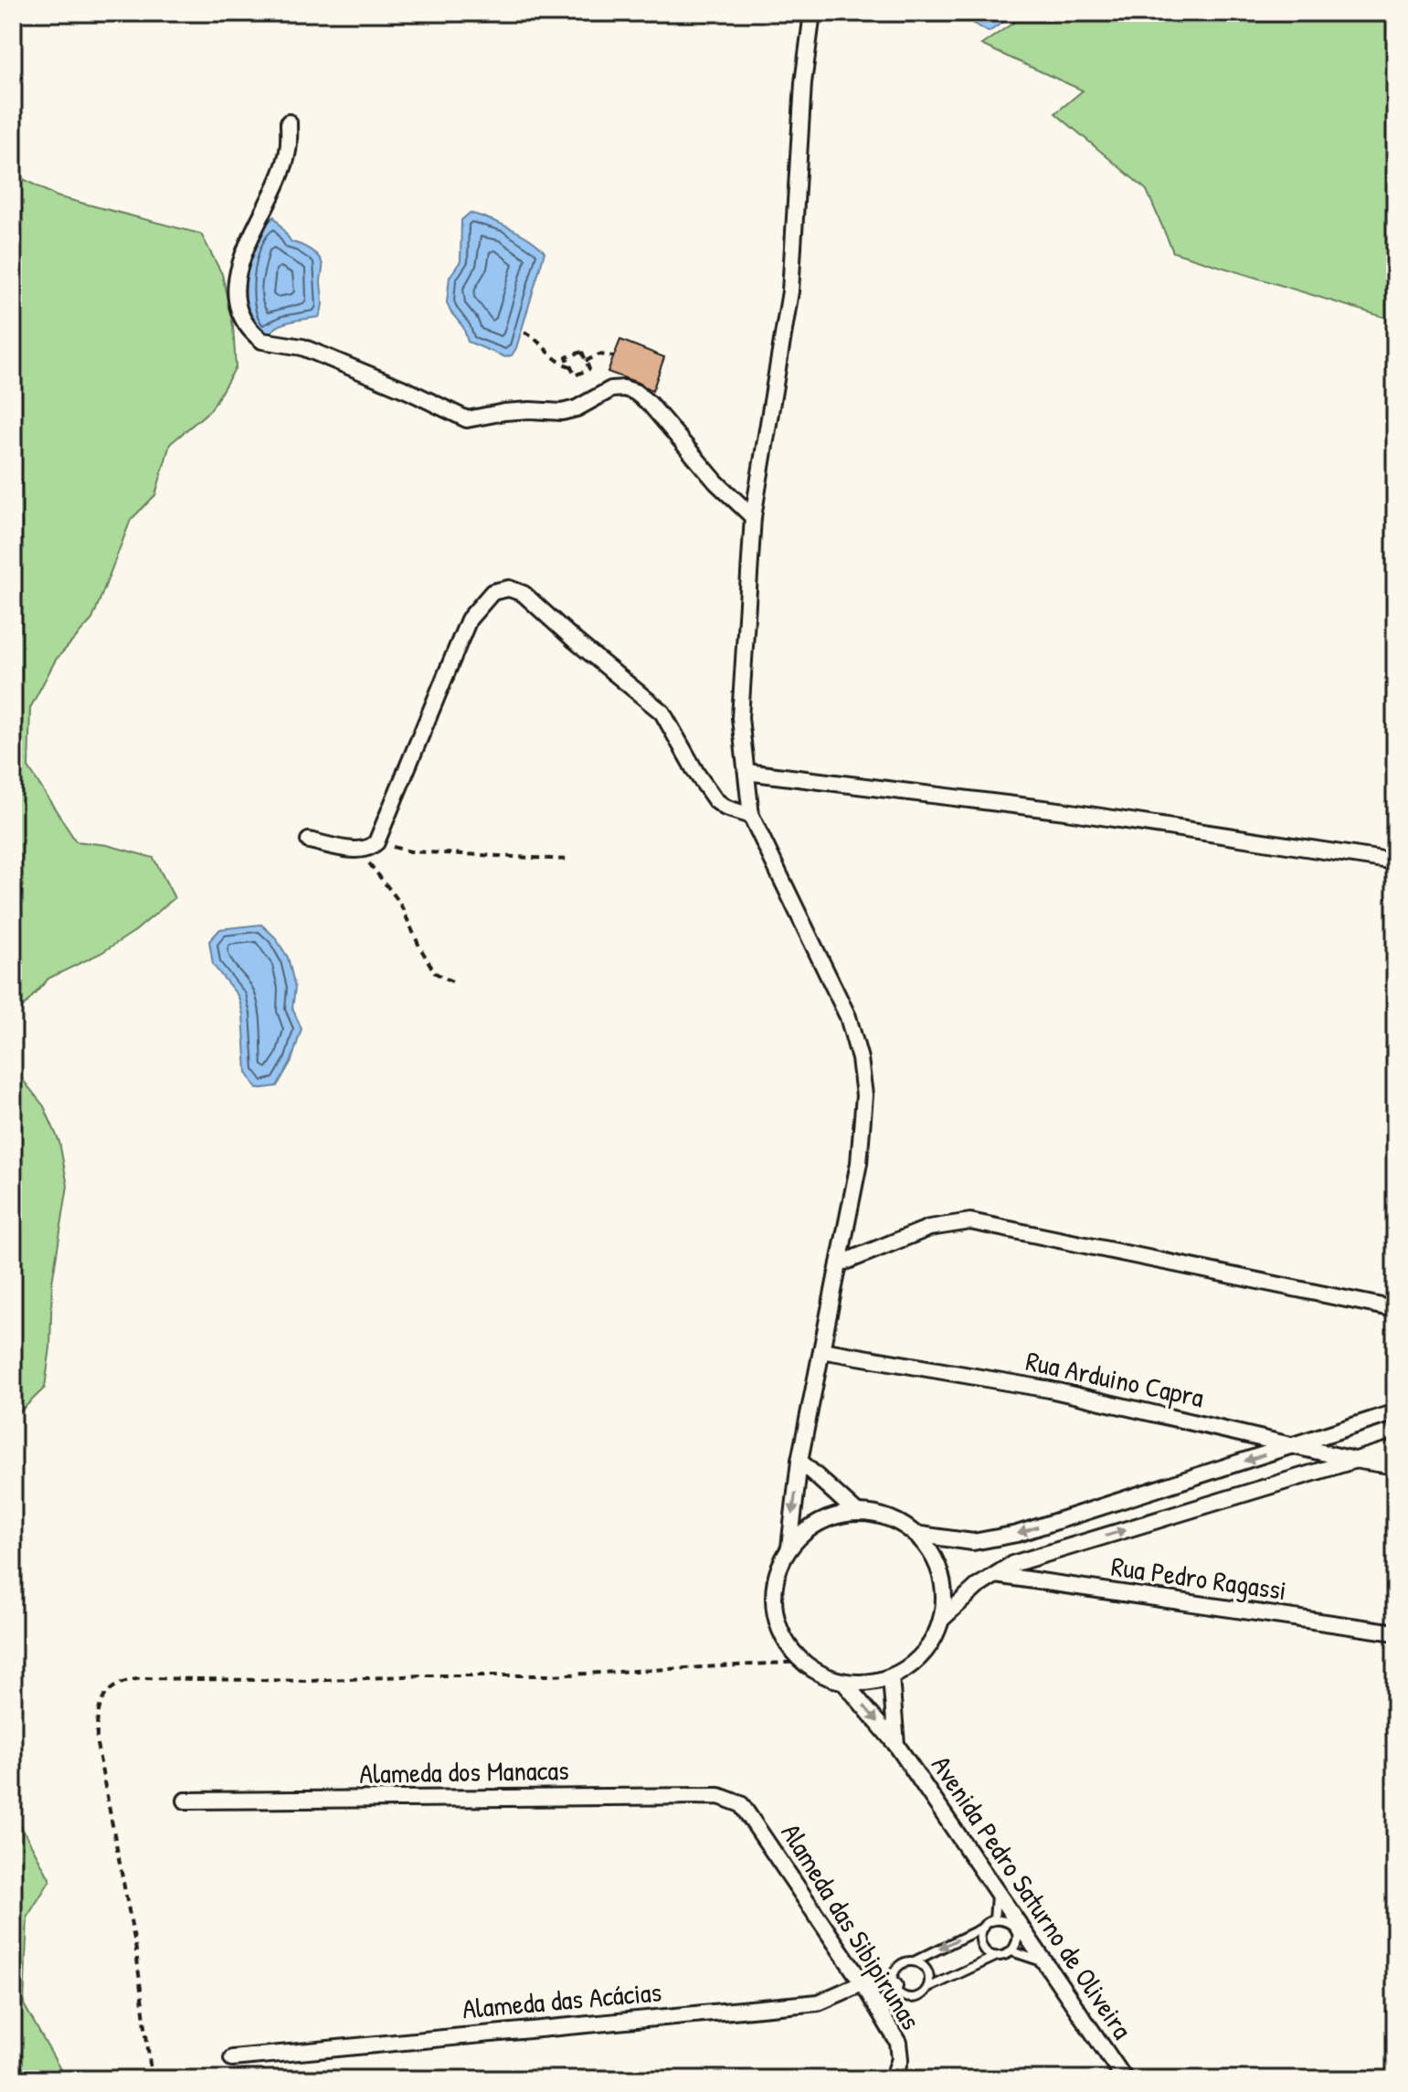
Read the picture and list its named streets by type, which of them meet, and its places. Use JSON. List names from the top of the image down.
{
  "streets": {
    "street": [
      "Rua Arduino Capra",
      "Rua Pedro Ragassi",
      "Alameda dos Manacas",
      "Avenida Pedro Saturno de Oliveira",
      "Alameda das Sibipirunas",
      "Alameda das Acácias"
    ]
  },
  "crossings": [
    ["Alameda dos Manacas", "Alameda das Sibipirunas"],
    ["Alameda das Sibipirunas", "Alameda das Acácias"]
  ]
}
